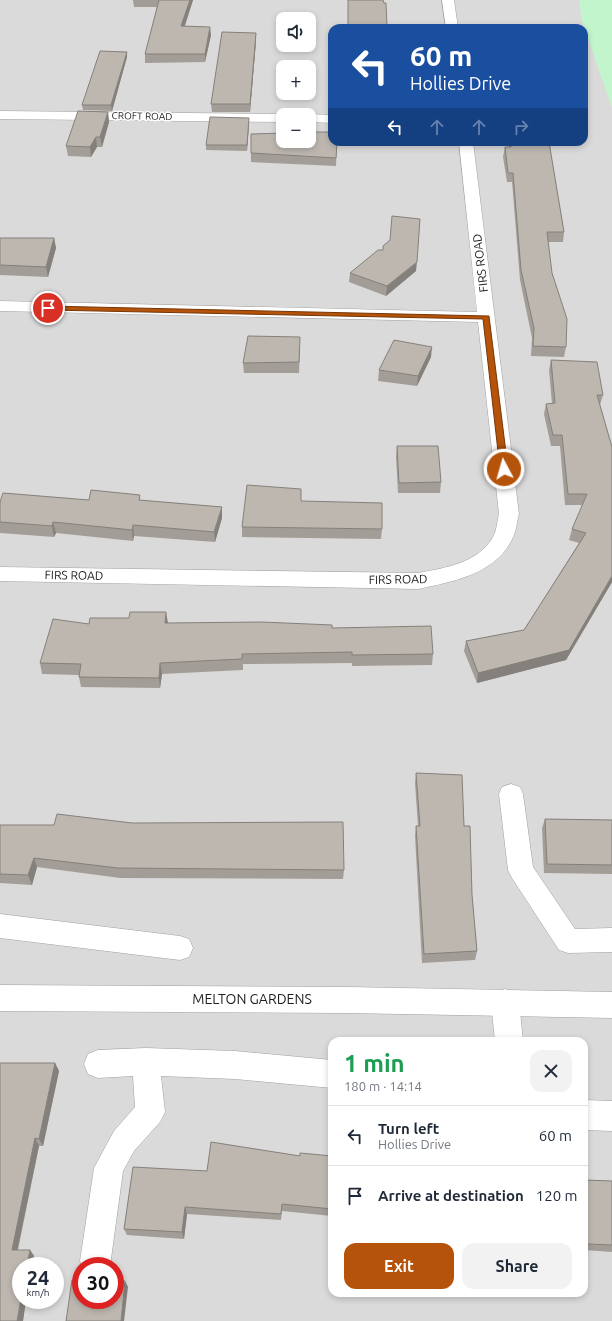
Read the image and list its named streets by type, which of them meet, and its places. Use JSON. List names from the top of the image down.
{
  "streets": {
    "street": ["CROFT ROAD", "FIRS ROAD", "MELTON GARDENS"]
  },
  "page": {
    "map_buttons": ["+", "−"],
    "turn": ["60 m", "Hollies Drive"],
    "heading": ["1 min", "180 m · 14:14"],
    "list": [
      {
        "name": "Turn left",
        "note": "Hollies Drive",
        "value": "60 m"
      },
      {
        "name": "Arrive at destination",
        "value": "120 m"
      }
    ],
    "buttons": ["Exit", "Share"],
    "speed": "24 km/h",
    "limit": "30"
  }
}
